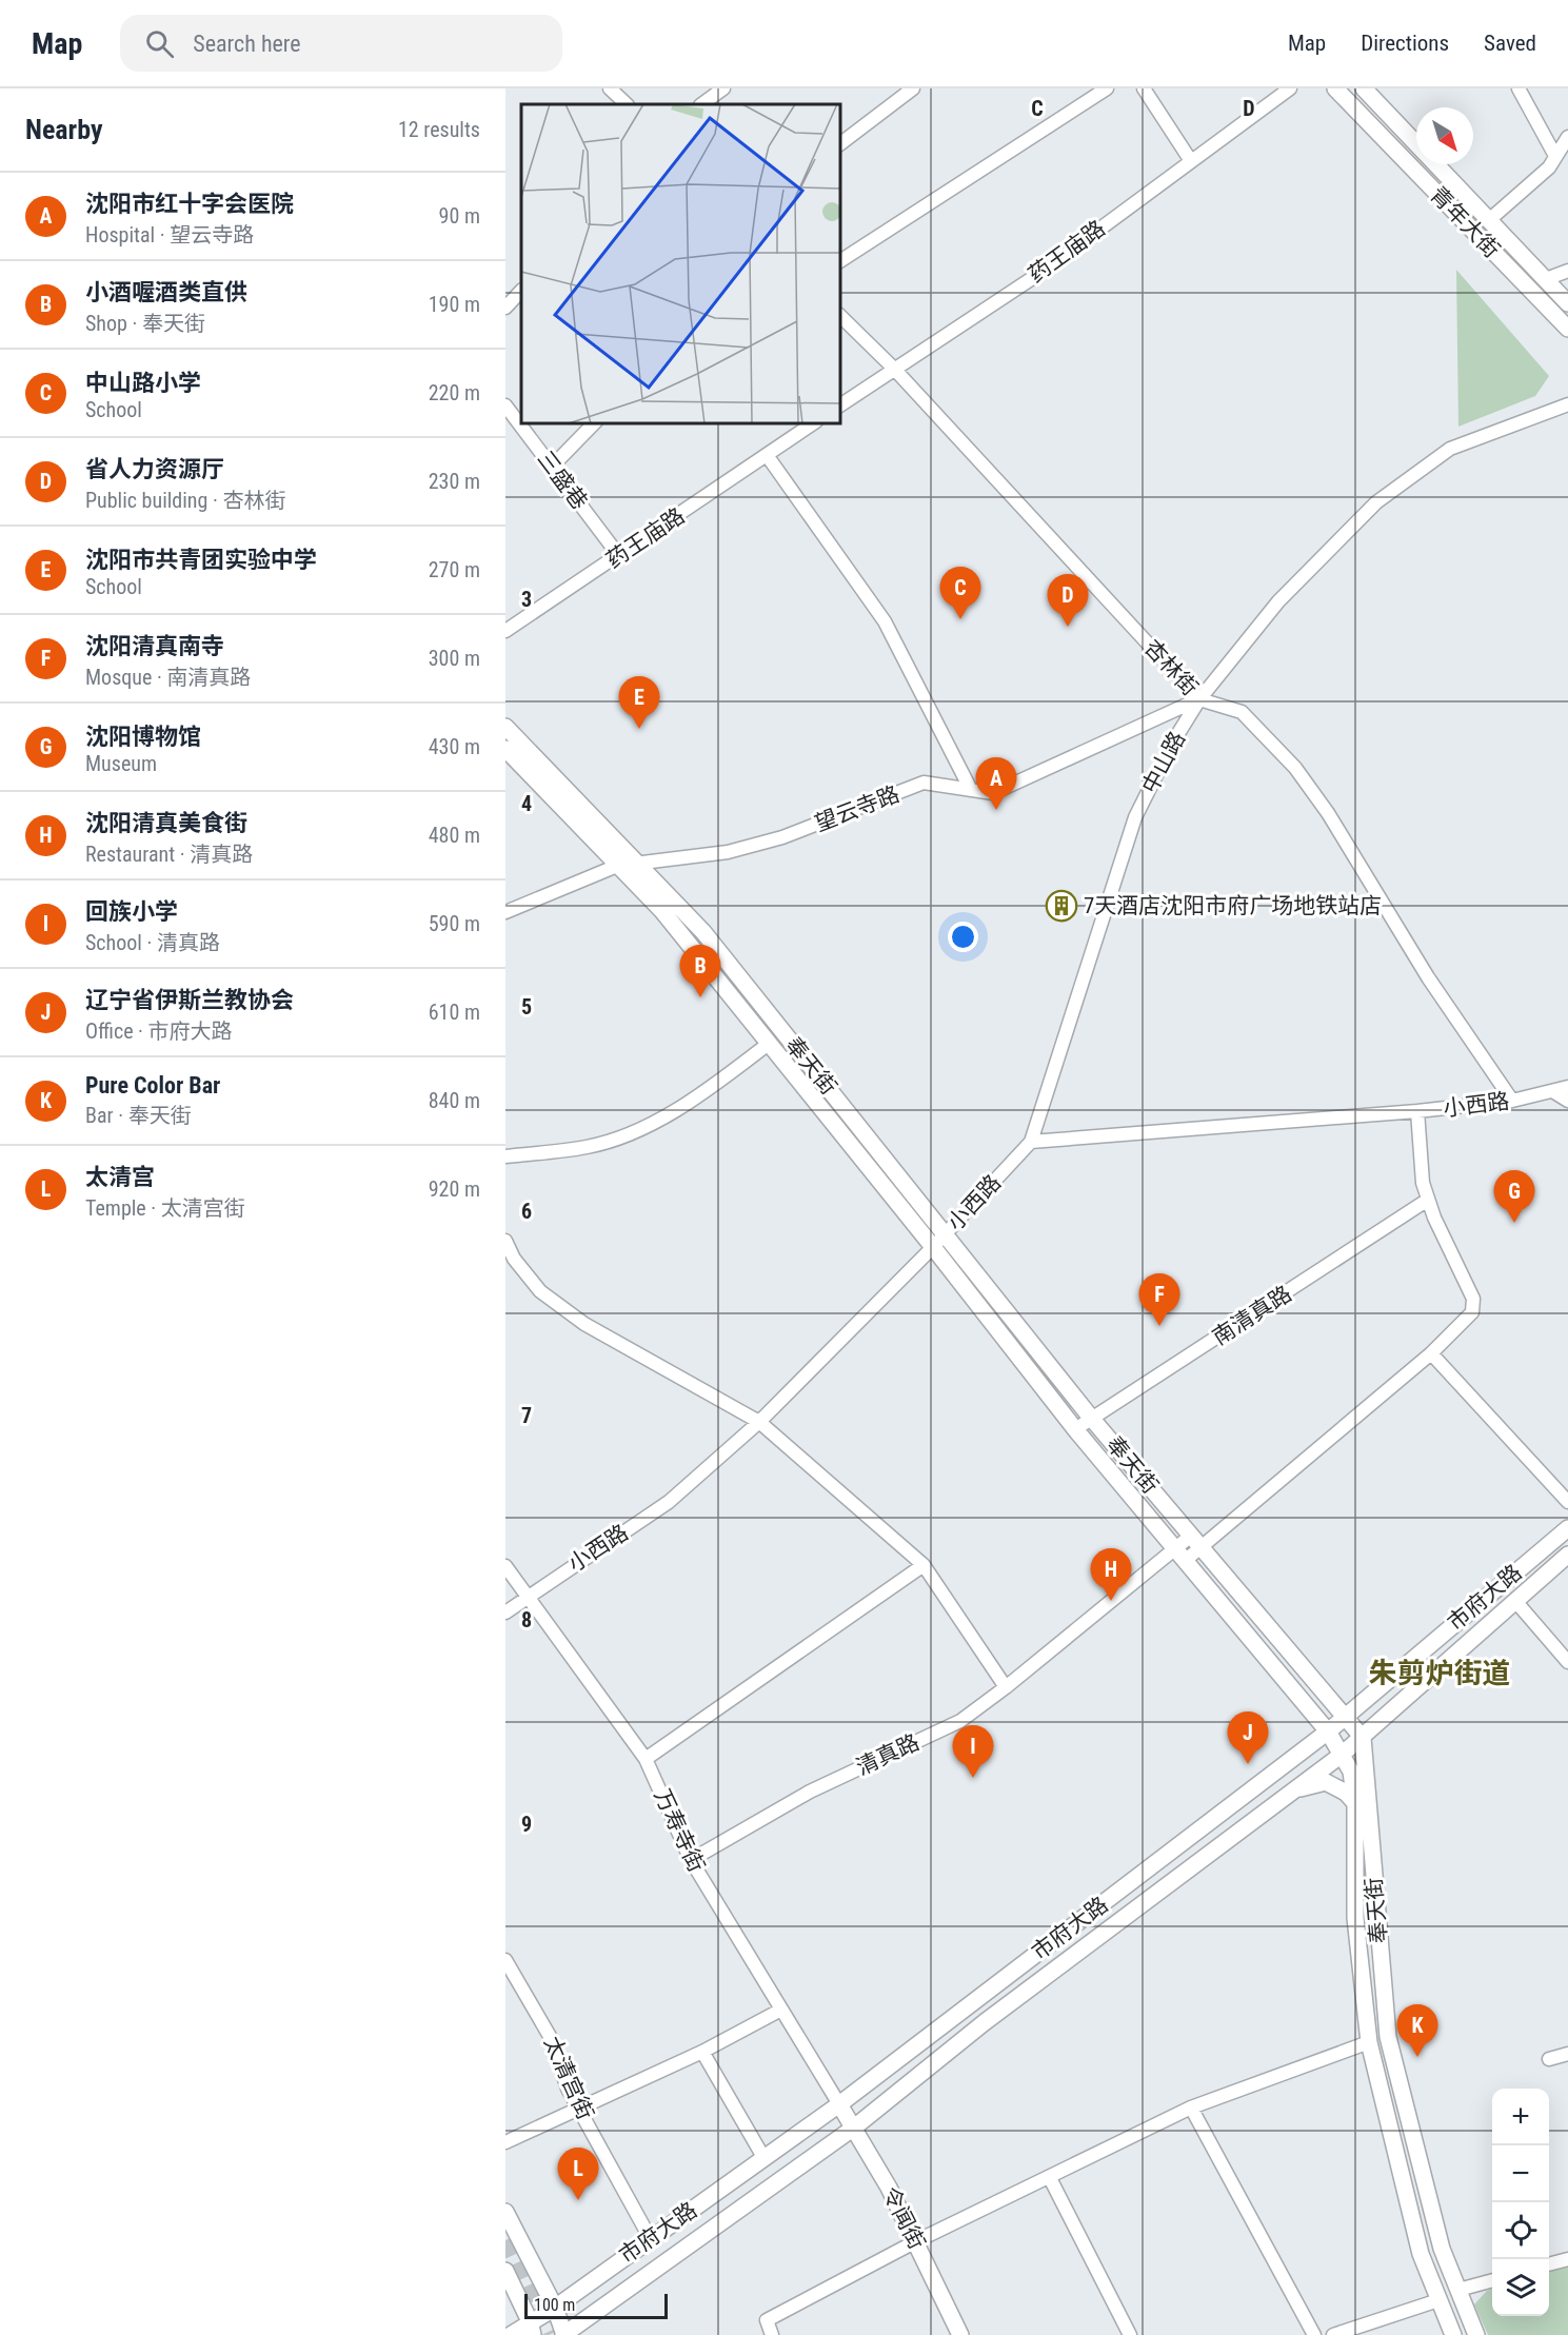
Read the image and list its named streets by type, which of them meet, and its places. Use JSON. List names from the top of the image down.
{
  "streets": {
    "main road": [
      "青年大街",
      "奉天街",
      "市府大路",
      "令闻街"
    ],
    "street": [
      "药王庙路",
      "三盛巷",
      "杏林街",
      "中山路",
      "望云寺路",
      "小西路",
      "南清真路",
      "清真路",
      "万寿寺街",
      "太清宫街"
    ]
  },
  "crossings": [
    ["药王庙路", "三盛巷"],
    ["药王庙路", "杏林街"],
    ["杏林街", "中山路"],
    ["杏林街", "望云寺路"],
    ["杏林街", "小西路"],
    ["中山路", "望云寺路"],
    ["中山路", "小西路"],
    ["望云寺路", "奉天街"],
    ["奉天街", "小西路"],
    ["奉天街", "南清真路"],
    ["奉天街", "市府大路"],
    ["奉天街", "清真路"],
    ["小西路", "清真路"],
    ["小西路", "万寿寺街"],
    ["南清真路", "清真路"],
    ["市府大路", "万寿寺街"],
    ["市府大路", "令闻街"],
    ["清真路", "万寿寺街"],
    ["万寿寺街", "令闻街"]
  ],
  "districts": ["朱剪炉街道"],
  "places": {
    "building": ["7天酒店沈阳市府广场地铁站店"]
  },
  "scale_bar": "100 m",
  "north": "bottom right",
  "page": {
    "header": "Map",
    "search": "Search here",
    "nav": ["Map", "Directions", "Saved"],
    "heading": ["Nearby", "12 results"],
    "list": [
      {
        "mark": "A",
        "name": "沈阳市红十字会医院",
        "note": "Hospital · 望云寺路",
        "value": "90 m"
      },
      {
        "mark": "B",
        "name": "小酒喔酒类直供",
        "note": "Shop · 奉天街",
        "value": "190 m"
      },
      {
        "mark": "C",
        "name": "中山路小学",
        "note": "School",
        "value": "220 m"
      },
      {
        "mark": "D",
        "name": "省人力资源厅",
        "note": "Public building · 杏林街",
        "value": "230 m"
      },
      {
        "mark": "E",
        "name": "沈阳市共青团实验中学",
        "note": "School",
        "value": "270 m"
      },
      {
        "mark": "F",
        "name": "沈阳清真南寺",
        "note": "Mosque · 南清真路",
        "value": "300 m"
      },
      {
        "mark": "G",
        "name": "沈阳博物馆",
        "note": "Museum",
        "value": "430 m"
      },
      {
        "mark": "H",
        "name": "沈阳清真美食街",
        "note": "Restaurant · 清真路",
        "value": "480 m"
      },
      {
        "mark": "I",
        "name": "回族小学",
        "note": "School · 清真路",
        "value": "590 m"
      },
      {
        "mark": "J",
        "name": "辽宁省伊斯兰教协会",
        "note": "Office · 市府大路",
        "value": "610 m"
      },
      {
        "mark": "K",
        "name": "Pure Color Bar",
        "note": "Bar · 奉天街",
        "value": "840 m"
      },
      {
        "mark": "L",
        "name": "太清宫",
        "note": "Temple · 太清宫街",
        "value": "920 m"
      }
    ],
    "pins": [
      "C",
      "D",
      "E",
      "A",
      "B",
      "G",
      "F",
      "H",
      "J",
      "I",
      "K",
      "L"
    ],
    "map_buttons": ["+", "−"],
    "scale": "100 m"
  },
  "grid": {
    "columns": ["C", "D"],
    "rows": [
      "3",
      "4",
      "5",
      "6",
      "7",
      "8",
      "9"
    ]
  }
}
